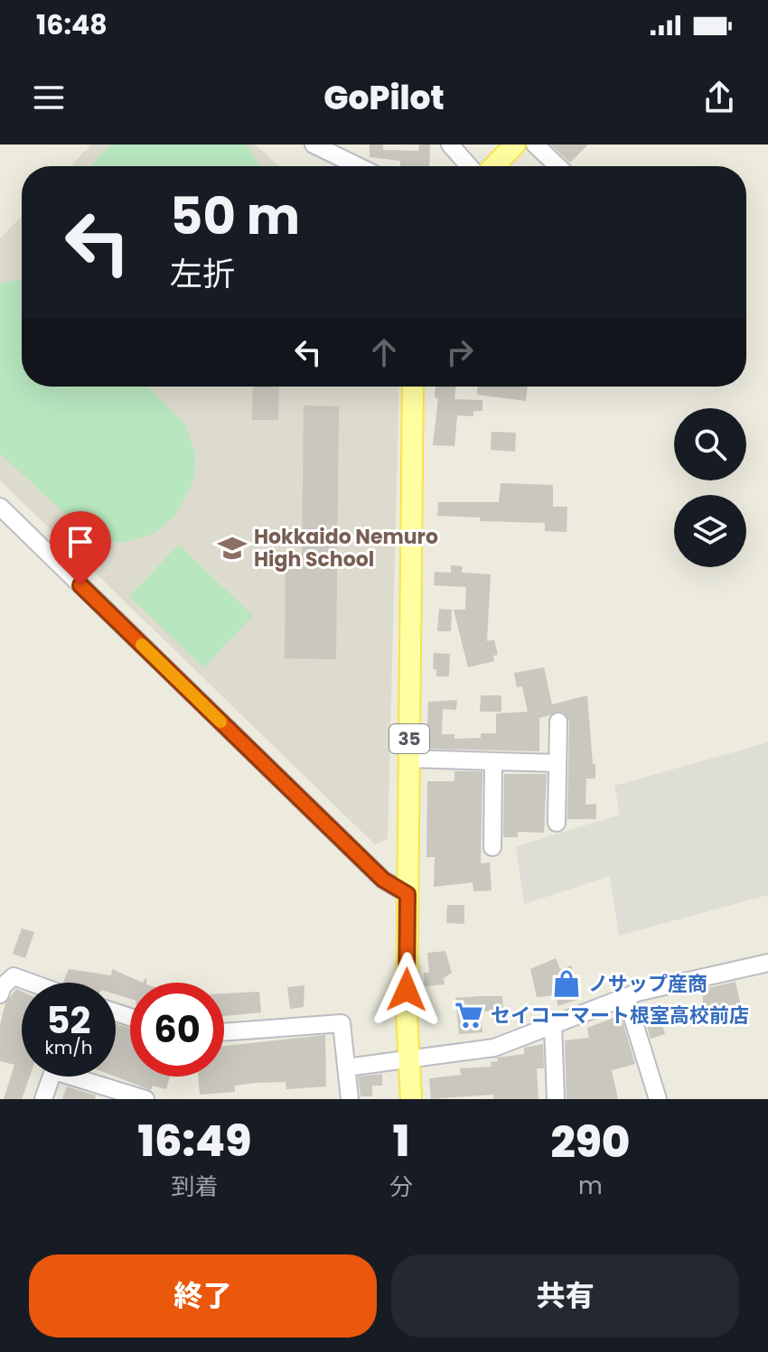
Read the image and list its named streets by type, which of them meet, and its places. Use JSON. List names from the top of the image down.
{
  "streets": {
    "main road": ["35"]
  },
  "places": {
    "school or university": ["Hokkaido Nemuro High School"],
    "shop": ["ノサップ産商"],
    "supermarket": ["セイコーマート根室高校前店"]
  },
  "page": {
    "status": "16:48",
    "header": "GoPilot",
    "turn": ["50 m", "左折"],
    "speed": "52 km/h",
    "limit": "60",
    "eta": [
      "16:49",
      "到着",
      "1",
      "分",
      "290",
      "m"
    ],
    "buttons": ["終了", "共有"]
  }
}
